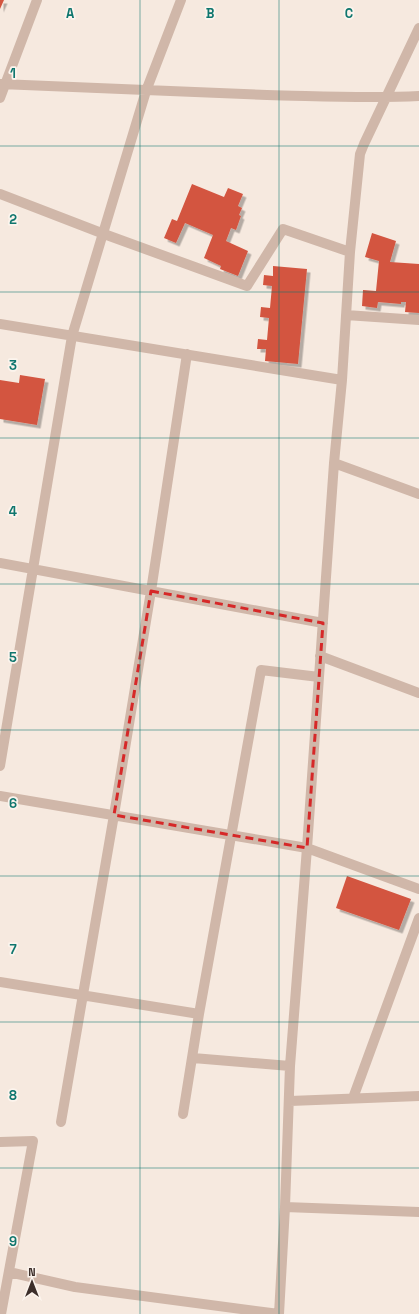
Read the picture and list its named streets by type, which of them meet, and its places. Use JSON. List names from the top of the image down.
{
  "north": "top",
  "grid": {
    "columns": ["A", "B", "C"],
    "rows": [
      "1",
      "2",
      "3",
      "4",
      "5",
      "6",
      "7",
      "8",
      "9"
    ]
  }
}
